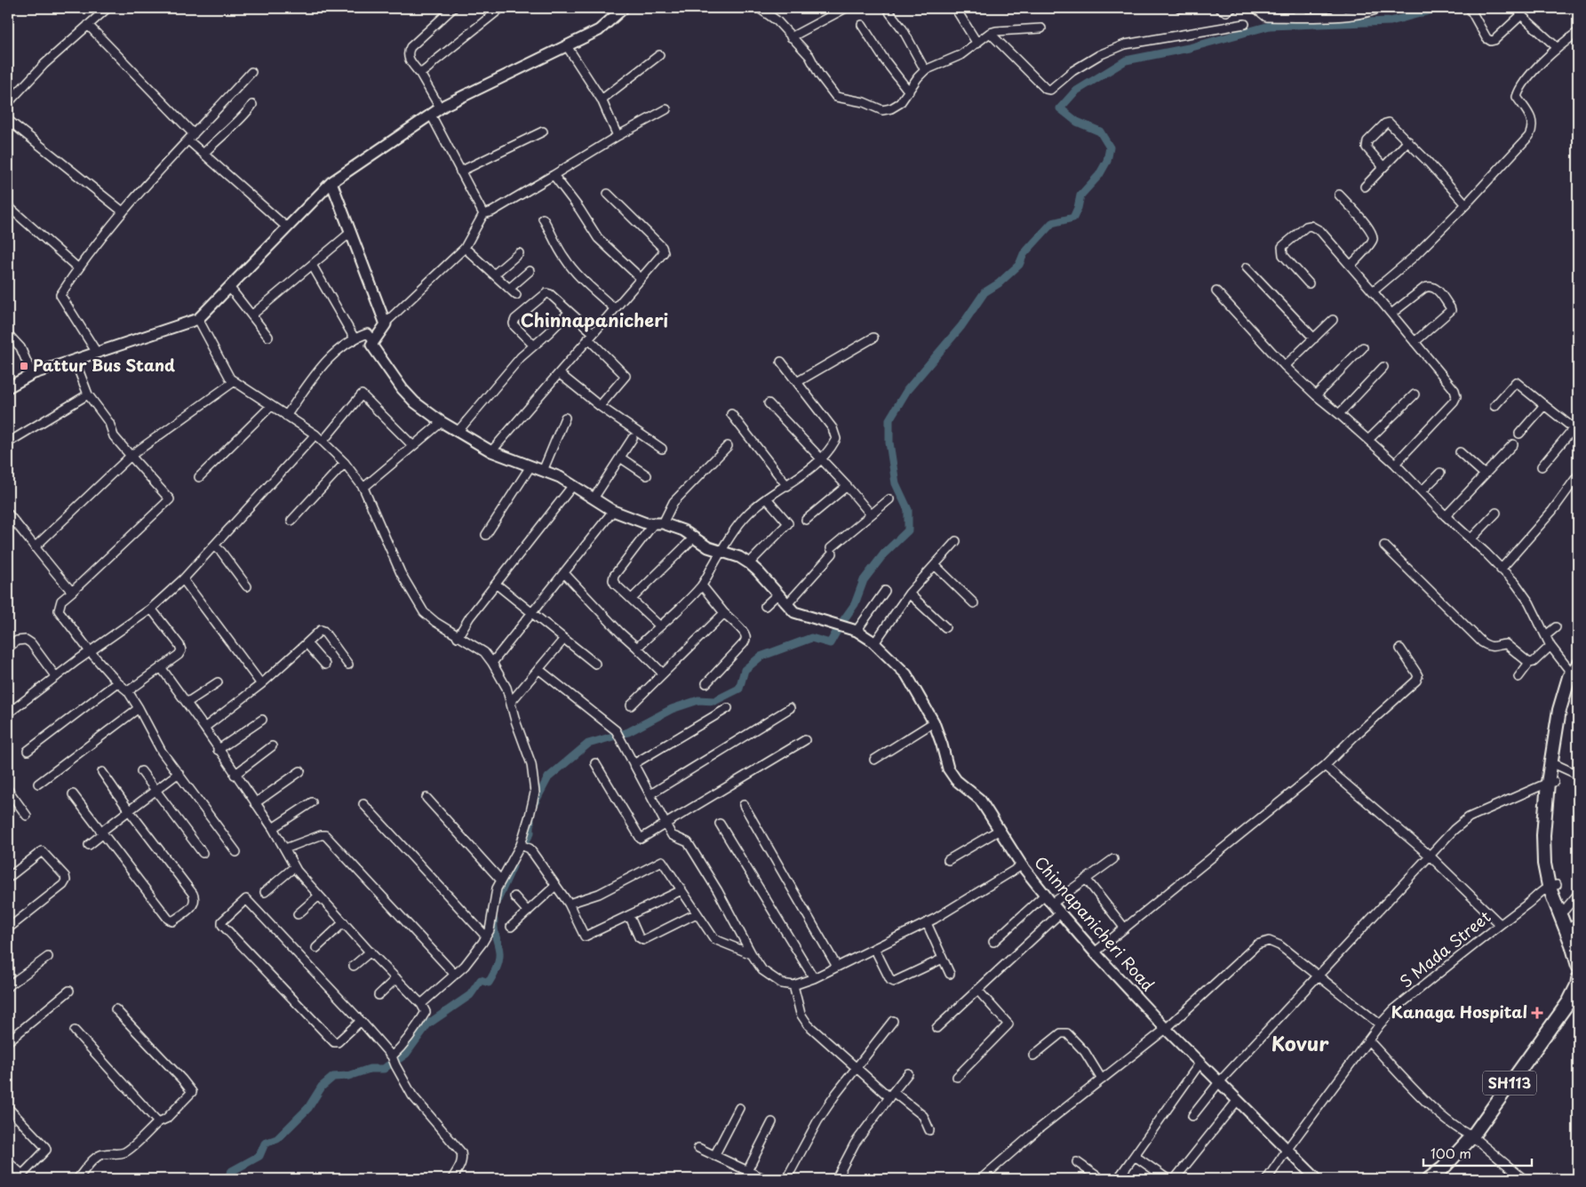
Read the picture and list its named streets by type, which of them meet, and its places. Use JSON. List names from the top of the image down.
{
  "streets": {
    "main road": ["SH113"],
    "street": ["Chinnapanicheri Road", "S Mada Street"]
  },
  "crossings": [
    ["Chinnapanicheri Road", "S Mada Street"]
  ],
  "districts": ["Chinnapanicheri", "Kovur"],
  "places": {
    "transit": ["Pattur Bus Stand"],
    "health": ["Kanaga Hospital"]
  },
  "scale_bar": "100 m"
}
